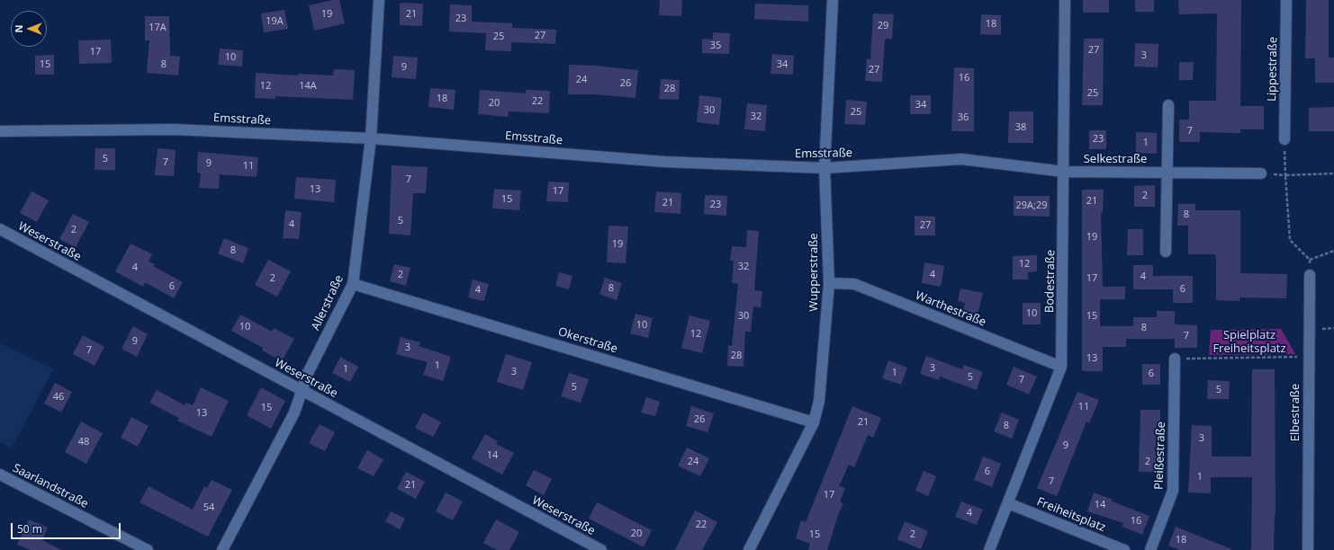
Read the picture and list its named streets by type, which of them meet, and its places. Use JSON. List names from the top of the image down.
{
  "streets": {
    "street": [
      "Lippestraße",
      "Emsstraße",
      "Selkestraße",
      "Weserstraße",
      "Wupperstraße",
      "Bodestraße",
      "Allerstraße",
      "Warthestraße",
      "Okerstraße",
      "Elbestraße",
      "Pleißestraße",
      "Saarlandstraße",
      "Freiheitsplatz"
    ]
  },
  "crossings": [
    ["Emsstraße", "Selkestraße"],
    ["Emsstraße", "Wupperstraße"],
    ["Emsstraße", "Bodestraße"],
    ["Emsstraße", "Allerstraße"],
    ["Selkestraße", "Bodestraße"],
    ["Weserstraße", "Allerstraße"],
    ["Wupperstraße", "Warthestraße"],
    ["Wupperstraße", "Okerstraße"],
    ["Bodestraße", "Warthestraße"],
    ["Bodestraße", "Freiheitsplatz"],
    ["Allerstraße", "Okerstraße"]
  ],
  "parks": ["Spielplatz Freiheitsplatz"],
  "house_numbers": [
    "19",
    "21",
    "23",
    "19A",
    "18",
    "29",
    "17A",
    "27",
    "25",
    "35",
    "27",
    "17",
    "3",
    "10",
    "15",
    "8",
    "34",
    "9",
    "27",
    "16",
    "24",
    "26",
    "12",
    "14A",
    "28",
    "25",
    "18",
    "22",
    "20",
    "34",
    "30",
    "25",
    "32",
    "36",
    "38",
    "7",
    "23",
    "1",
    "5",
    "7",
    "9",
    "11",
    "7",
    "13",
    "17",
    "2",
    "15",
    "21",
    "21",
    "23",
    "29A;29",
    "8",
    "5",
    "4",
    "27",
    "2",
    "19",
    "19",
    "8",
    "12",
    "32",
    "4",
    "2",
    "4",
    "4",
    "2",
    "17",
    "6",
    "8",
    "6",
    "4",
    "10",
    "30",
    "15",
    "10",
    "10",
    "8",
    "12",
    "7",
    "9",
    "3",
    "7",
    "28",
    "13",
    "1",
    "3",
    "1",
    "3",
    "1",
    "6",
    "5",
    "7",
    "5",
    "5",
    "46",
    "11",
    "15",
    "13",
    "26",
    "21",
    "8",
    "3",
    "48",
    "9",
    "14",
    "24",
    "2",
    "6",
    "1",
    "7",
    "21",
    "17",
    "14",
    "54",
    "4",
    "16",
    "22",
    "20",
    "15",
    "2",
    "18"
  ],
  "scale_bar": "50 m",
  "north": "left"
}
